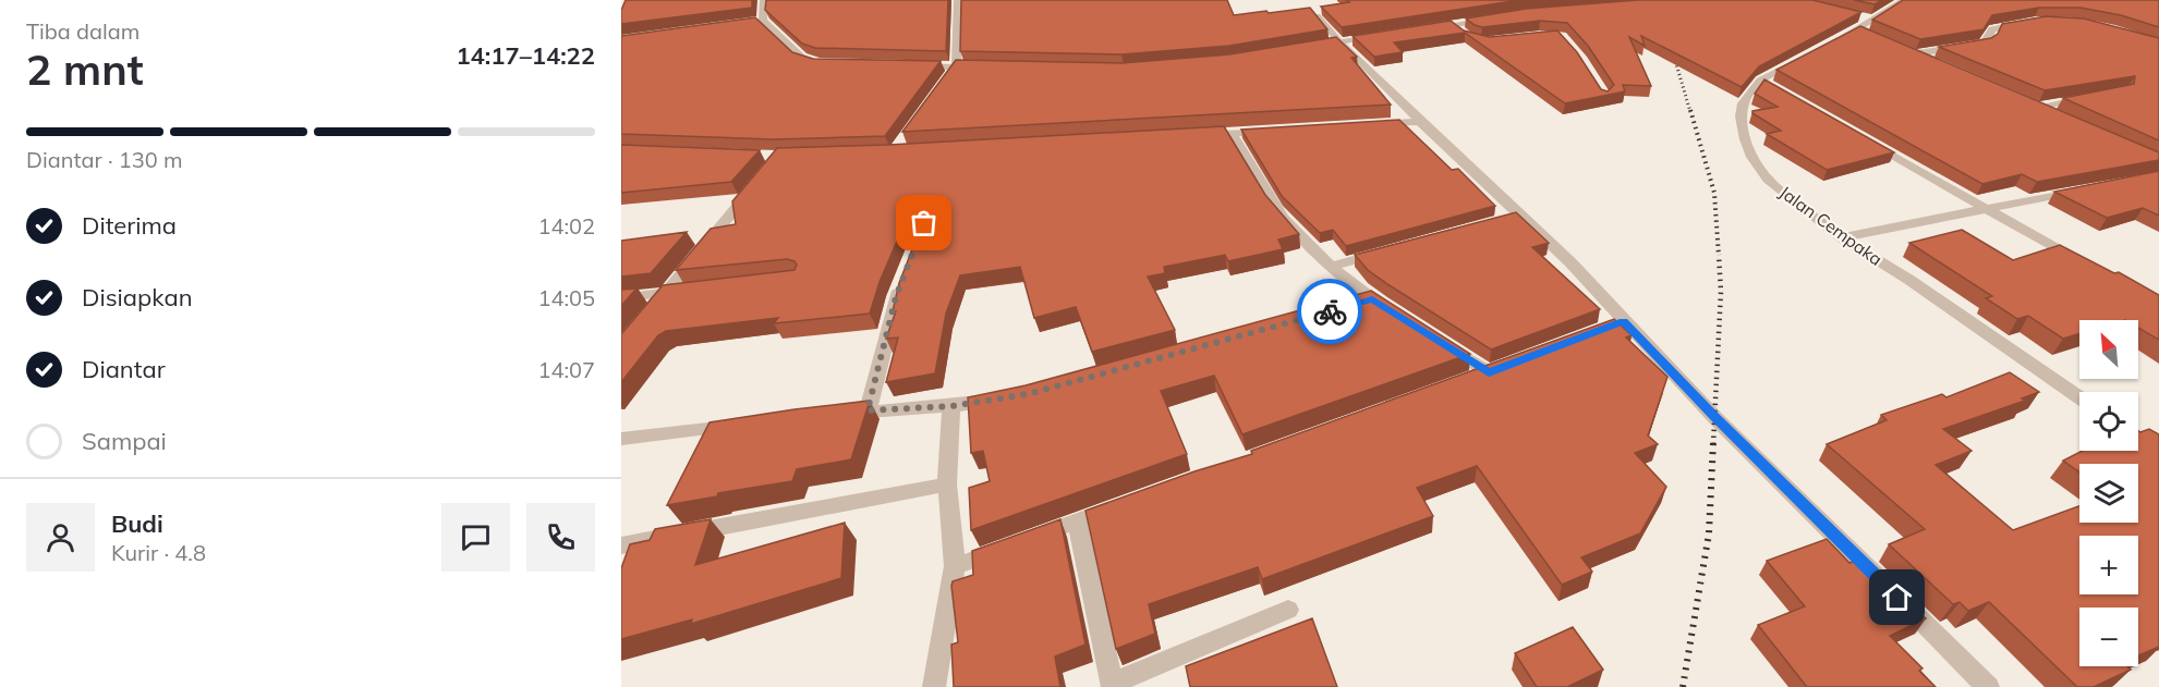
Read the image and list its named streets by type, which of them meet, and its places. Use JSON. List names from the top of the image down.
{
  "streets": {
    "street": ["Jalan Cempaka"]
  },
  "north": "top left",
  "page": {
    "heading": ["2 mnt", "Tiba dalam", "14:17–14:22"],
    "panel": ["Budi", "Kurir · 4.8"],
    "bar": "Diantar · 130 m",
    "list": [
      ["Diterima", "14:02"],
      ["Disiapkan", "14:05"],
      ["Diantar", "14:07"],
      "Sampai"
    ],
    "map_buttons": ["+", "−"]
  }
}
